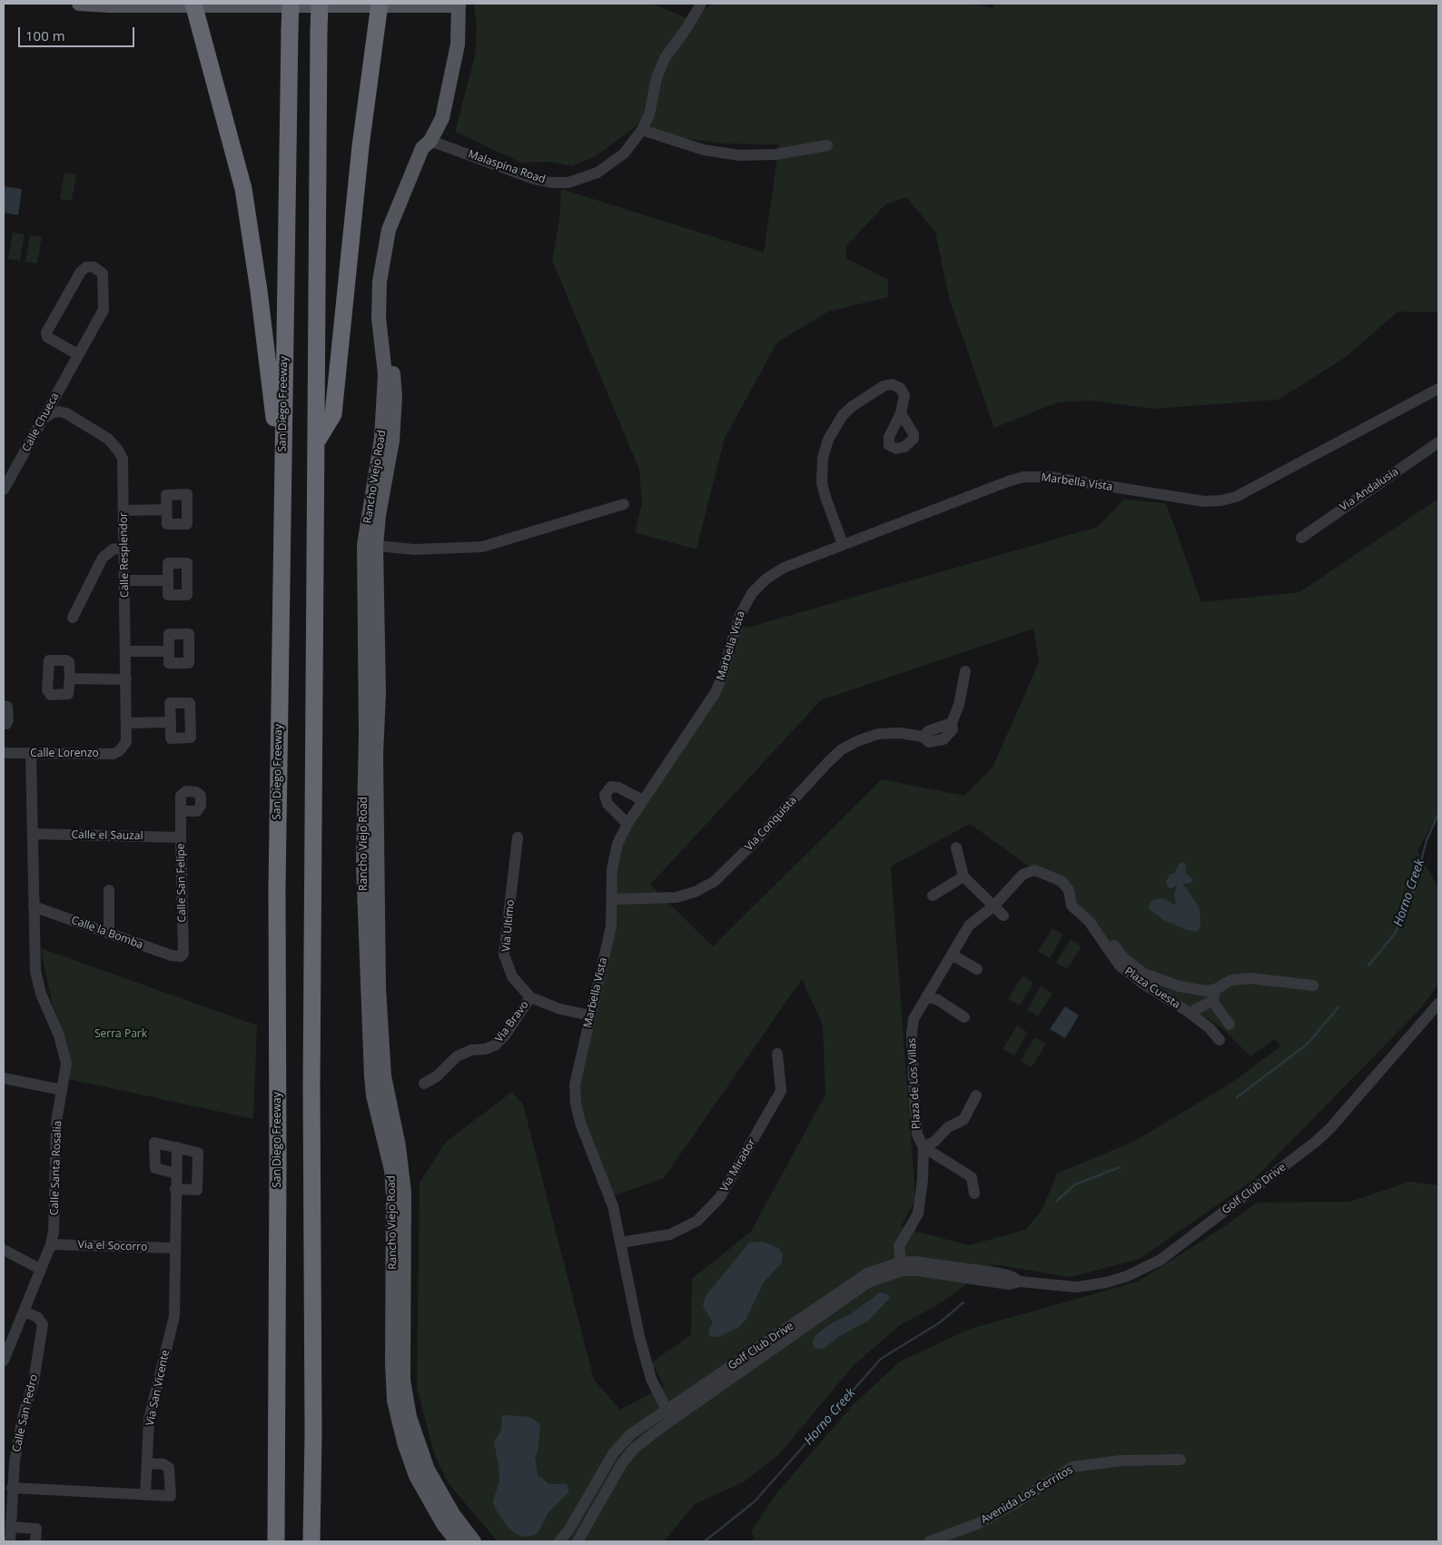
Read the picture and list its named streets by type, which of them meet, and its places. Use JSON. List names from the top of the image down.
{
  "streets": {
    "highway": ["San Diego Freeway"],
    "main road": ["Rancho Viejo Road"],
    "street": [
      "Malaspina Road",
      "Calle Chueca",
      "Marbella Vista",
      "Via Andalusia",
      "Calle Resplendor",
      "Calle Lorenzo",
      "Via Conquista",
      "Calle el Sauzal",
      "Calle San Felipe",
      "Via Ultimo",
      "Calle la Bomba",
      "Plaza Cuesta",
      "Via Bravo",
      "Plaza de Los Villas",
      "Via Mirador",
      "Calle Santa Rosalia",
      "Golf Club Drive",
      "Via el Socorro",
      "Via San Vicente",
      "Calle San Pedro",
      "Avenida Los Cerritos"
    ]
  },
  "crossings": [
    ["Malaspina Road", "Rancho Viejo Road"],
    ["Calle Chueca", "Calle Resplendor"],
    ["Marbella Vista", "Via Conquista"],
    ["Marbella Vista", "Via Ultimo"],
    ["Marbella Vista", "Via Mirador"],
    ["Marbella Vista", "Golf Club Drive"],
    ["Calle Resplendor", "Calle Lorenzo"],
    ["Calle Lorenzo", "Calle Santa Rosalia"],
    ["Calle el Sauzal", "Calle San Felipe"],
    ["Calle el Sauzal", "Calle Santa Rosalia"],
    ["Calle San Felipe", "Calle la Bomba"],
    ["Via Ultimo", "Via Bravo"],
    ["Calle la Bomba", "Calle Santa Rosalia"],
    ["Plaza Cuesta", "Plaza de Los Villas"],
    ["Plaza de Los Villas", "Golf Club Drive"],
    ["Calle Santa Rosalia", "Via el Socorro"],
    ["Calle Santa Rosalia", "Calle San Pedro"],
    ["Via el Socorro", "Via San Vicente"]
  ],
  "water": ["Horno Creek"],
  "parks": ["Serra Park"],
  "scale_bar": "100 m"
}
